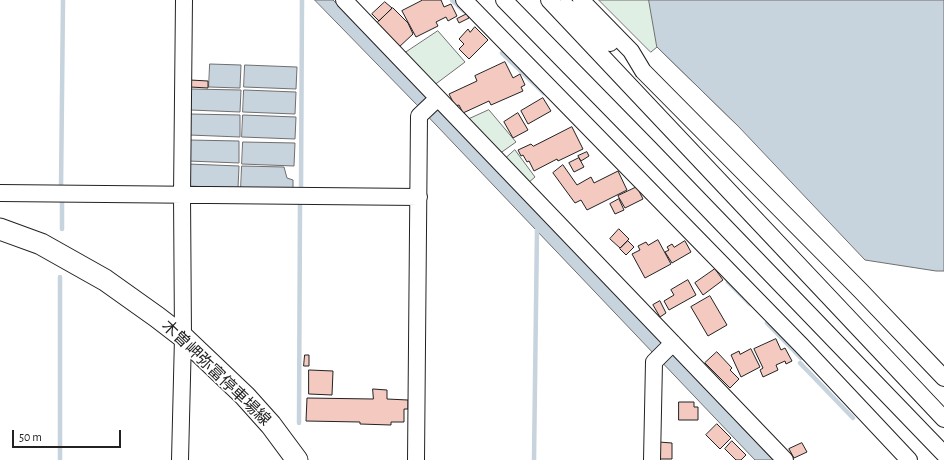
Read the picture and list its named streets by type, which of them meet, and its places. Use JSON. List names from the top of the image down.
{
  "streets": {
    "main road": ["木曽岬弥富停車場線"]
  },
  "scale_bar": "50 m"
}
